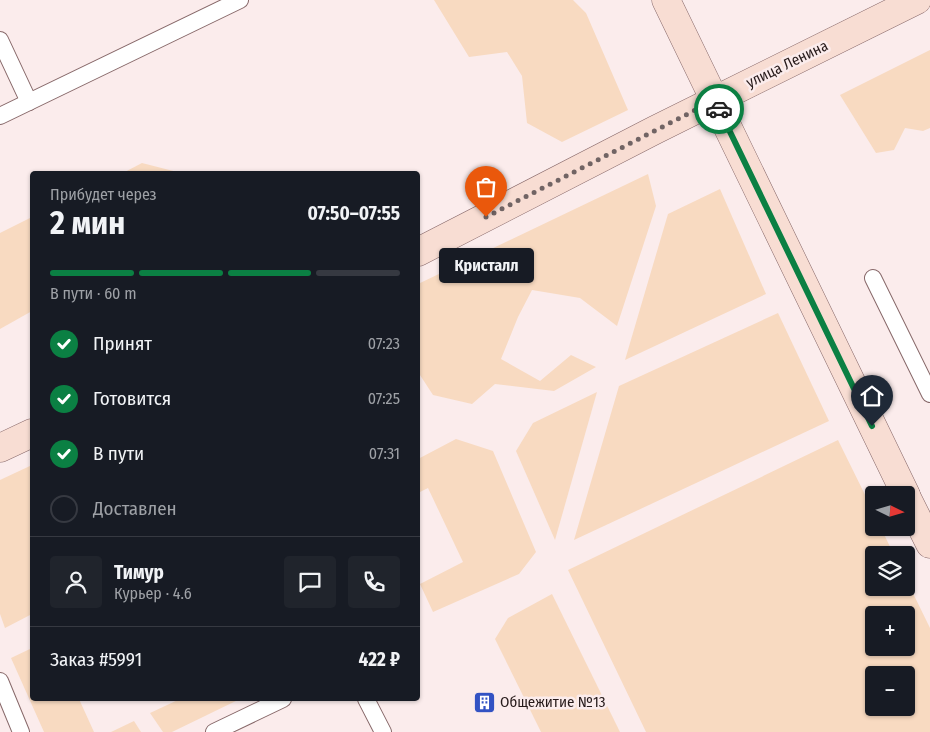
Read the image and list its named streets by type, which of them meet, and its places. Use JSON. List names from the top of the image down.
{
  "streets": {
    "main road": ["улица Ленина"]
  },
  "places": {
    "other": ["Кристалл"],
    "building": ["Общежитие №13"]
  },
  "north": "right",
  "page": {
    "heading": ["2 мин", "Прибудет через", "07:50–07:55"],
    "panel": [
      "Тимур",
      "Курьер · 4.6",
      "Заказ #5991",
      "422 ₽"
    ],
    "bubble": "Кристалл",
    "bar": "В пути · 60 m",
    "list": [
      ["Принят", "07:23"],
      ["Готовится", "07:25"],
      ["В пути", "07:31"],
      "Доставлен"
    ],
    "map_buttons": ["+", "−"]
  }
}
